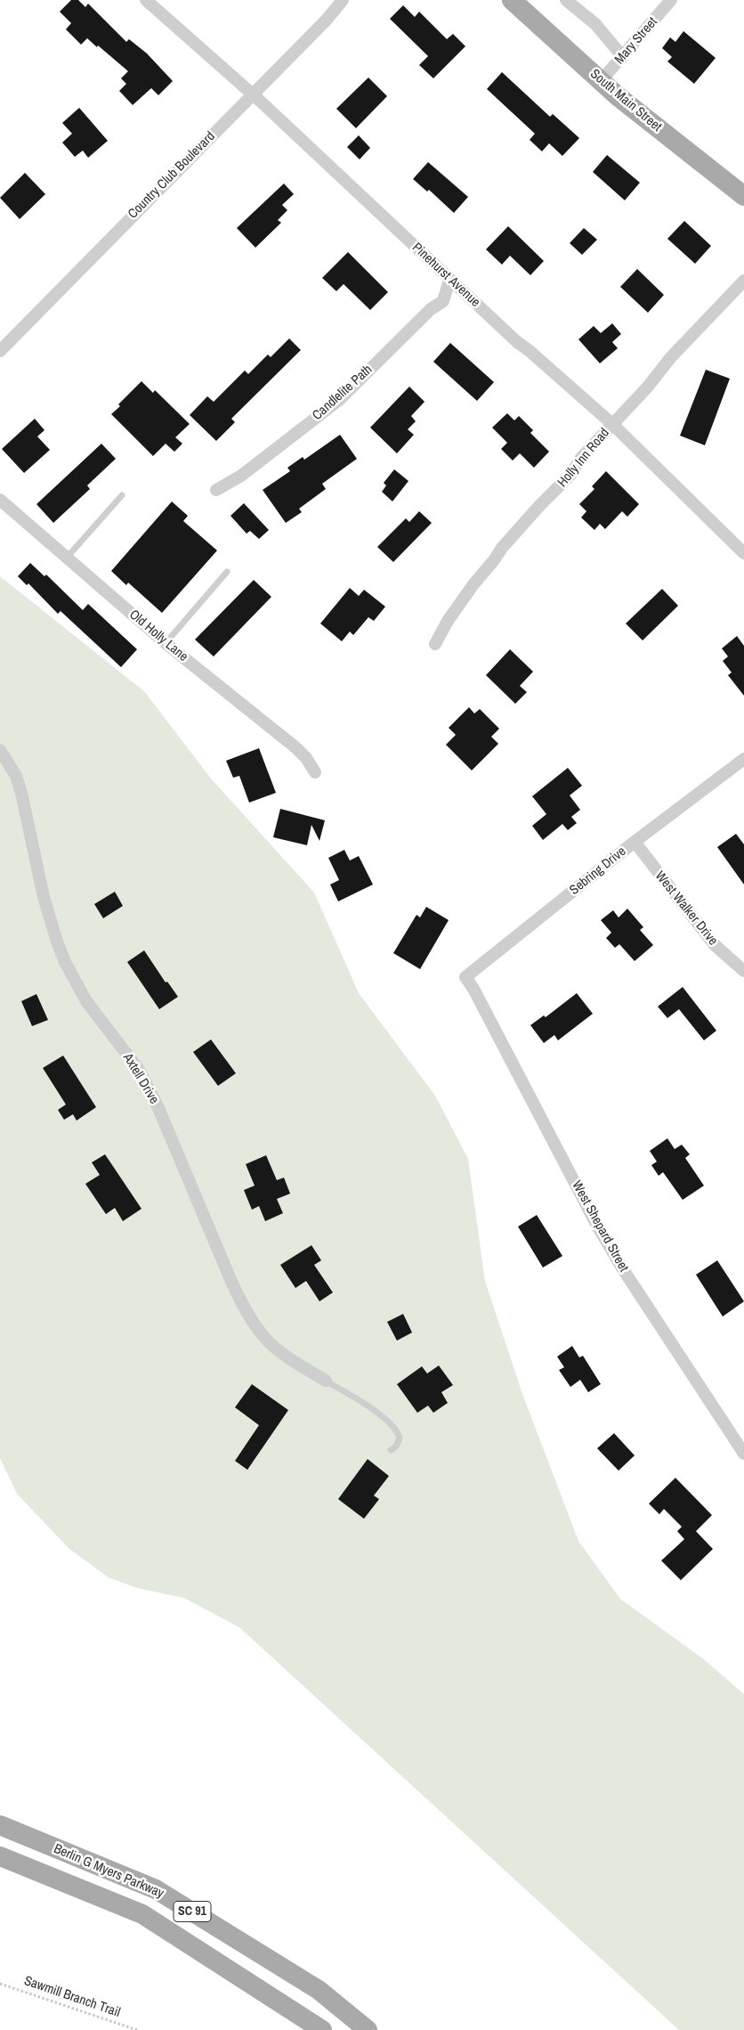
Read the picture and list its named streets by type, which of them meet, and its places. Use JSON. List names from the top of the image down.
{
  "streets": {
    "main road": ["South Main Street", "Berlin G Myers Parkway", "SC 91"],
    "street": [
      "Mary Street",
      "Country Club Boulevard",
      "Pinehurst Avenue",
      "Candlelite Path",
      "Holly Inn Road",
      "Old Holly Lane",
      "Sebring Drive",
      "West Walker Drive",
      "Axtell Drive",
      "West Shepard Street"
    ],
    "path": ["Sawmill Branch Trail"]
  },
  "crossings": [
    ["Mary Street", "South Main Street"],
    ["Country Club Boulevard", "Pinehurst Avenue"],
    ["Pinehurst Avenue", "Candlelite Path"],
    ["Pinehurst Avenue", "Holly Inn Road"],
    ["Sebring Drive", "West Walker Drive"],
    ["Sebring Drive", "West Shepard Street"]
  ]
}
